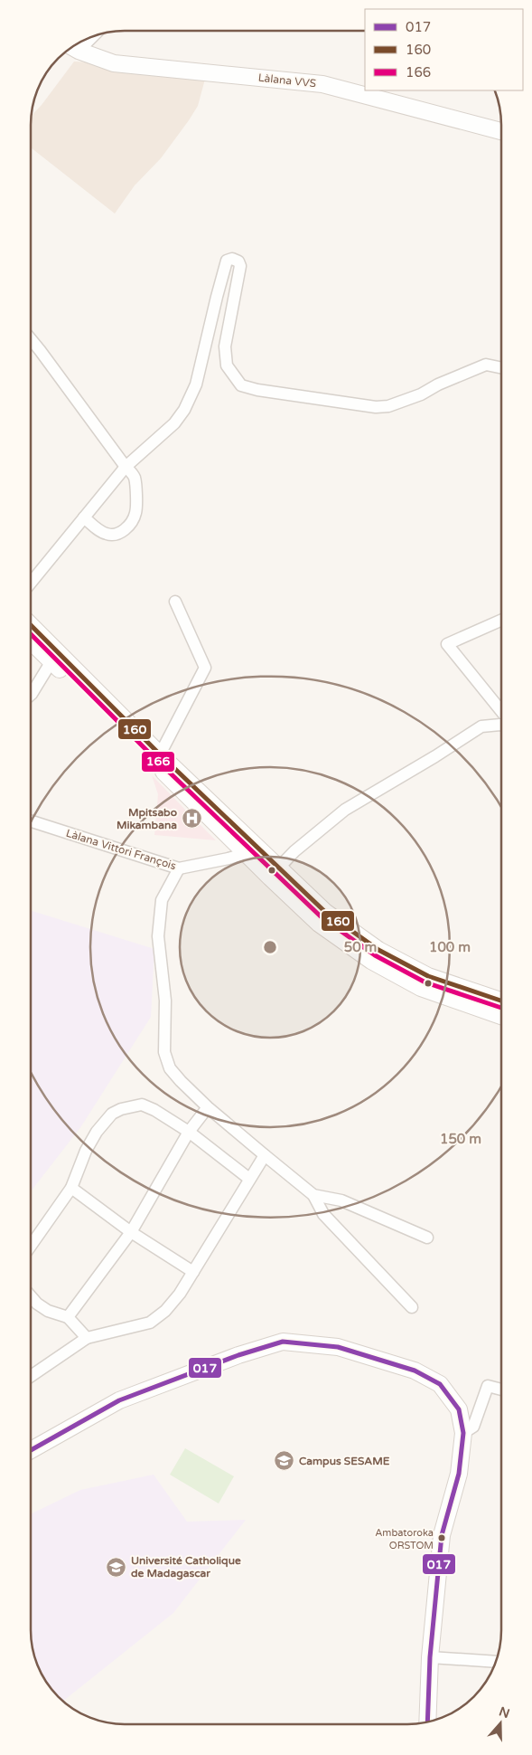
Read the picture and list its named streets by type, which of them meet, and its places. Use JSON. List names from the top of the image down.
{
  "streets": {
    "street": ["Làlana VVS", "Làlana Vittori François"]
  },
  "places": {
    "hospital": ["Mpitsabo Mikambana"],
    "school or university": ["Campus SESAME", "Université Catholique de Madagascar"],
    "other": ["Ambatoroka ORSTOM"]
  },
  "lines": ["transit line 160", "transit line 166", "transit line 017"],
  "legend": ["017", "160", "166"],
  "north": "top",
  "rings": ["50 m", "100 m", "150 m"]
}
